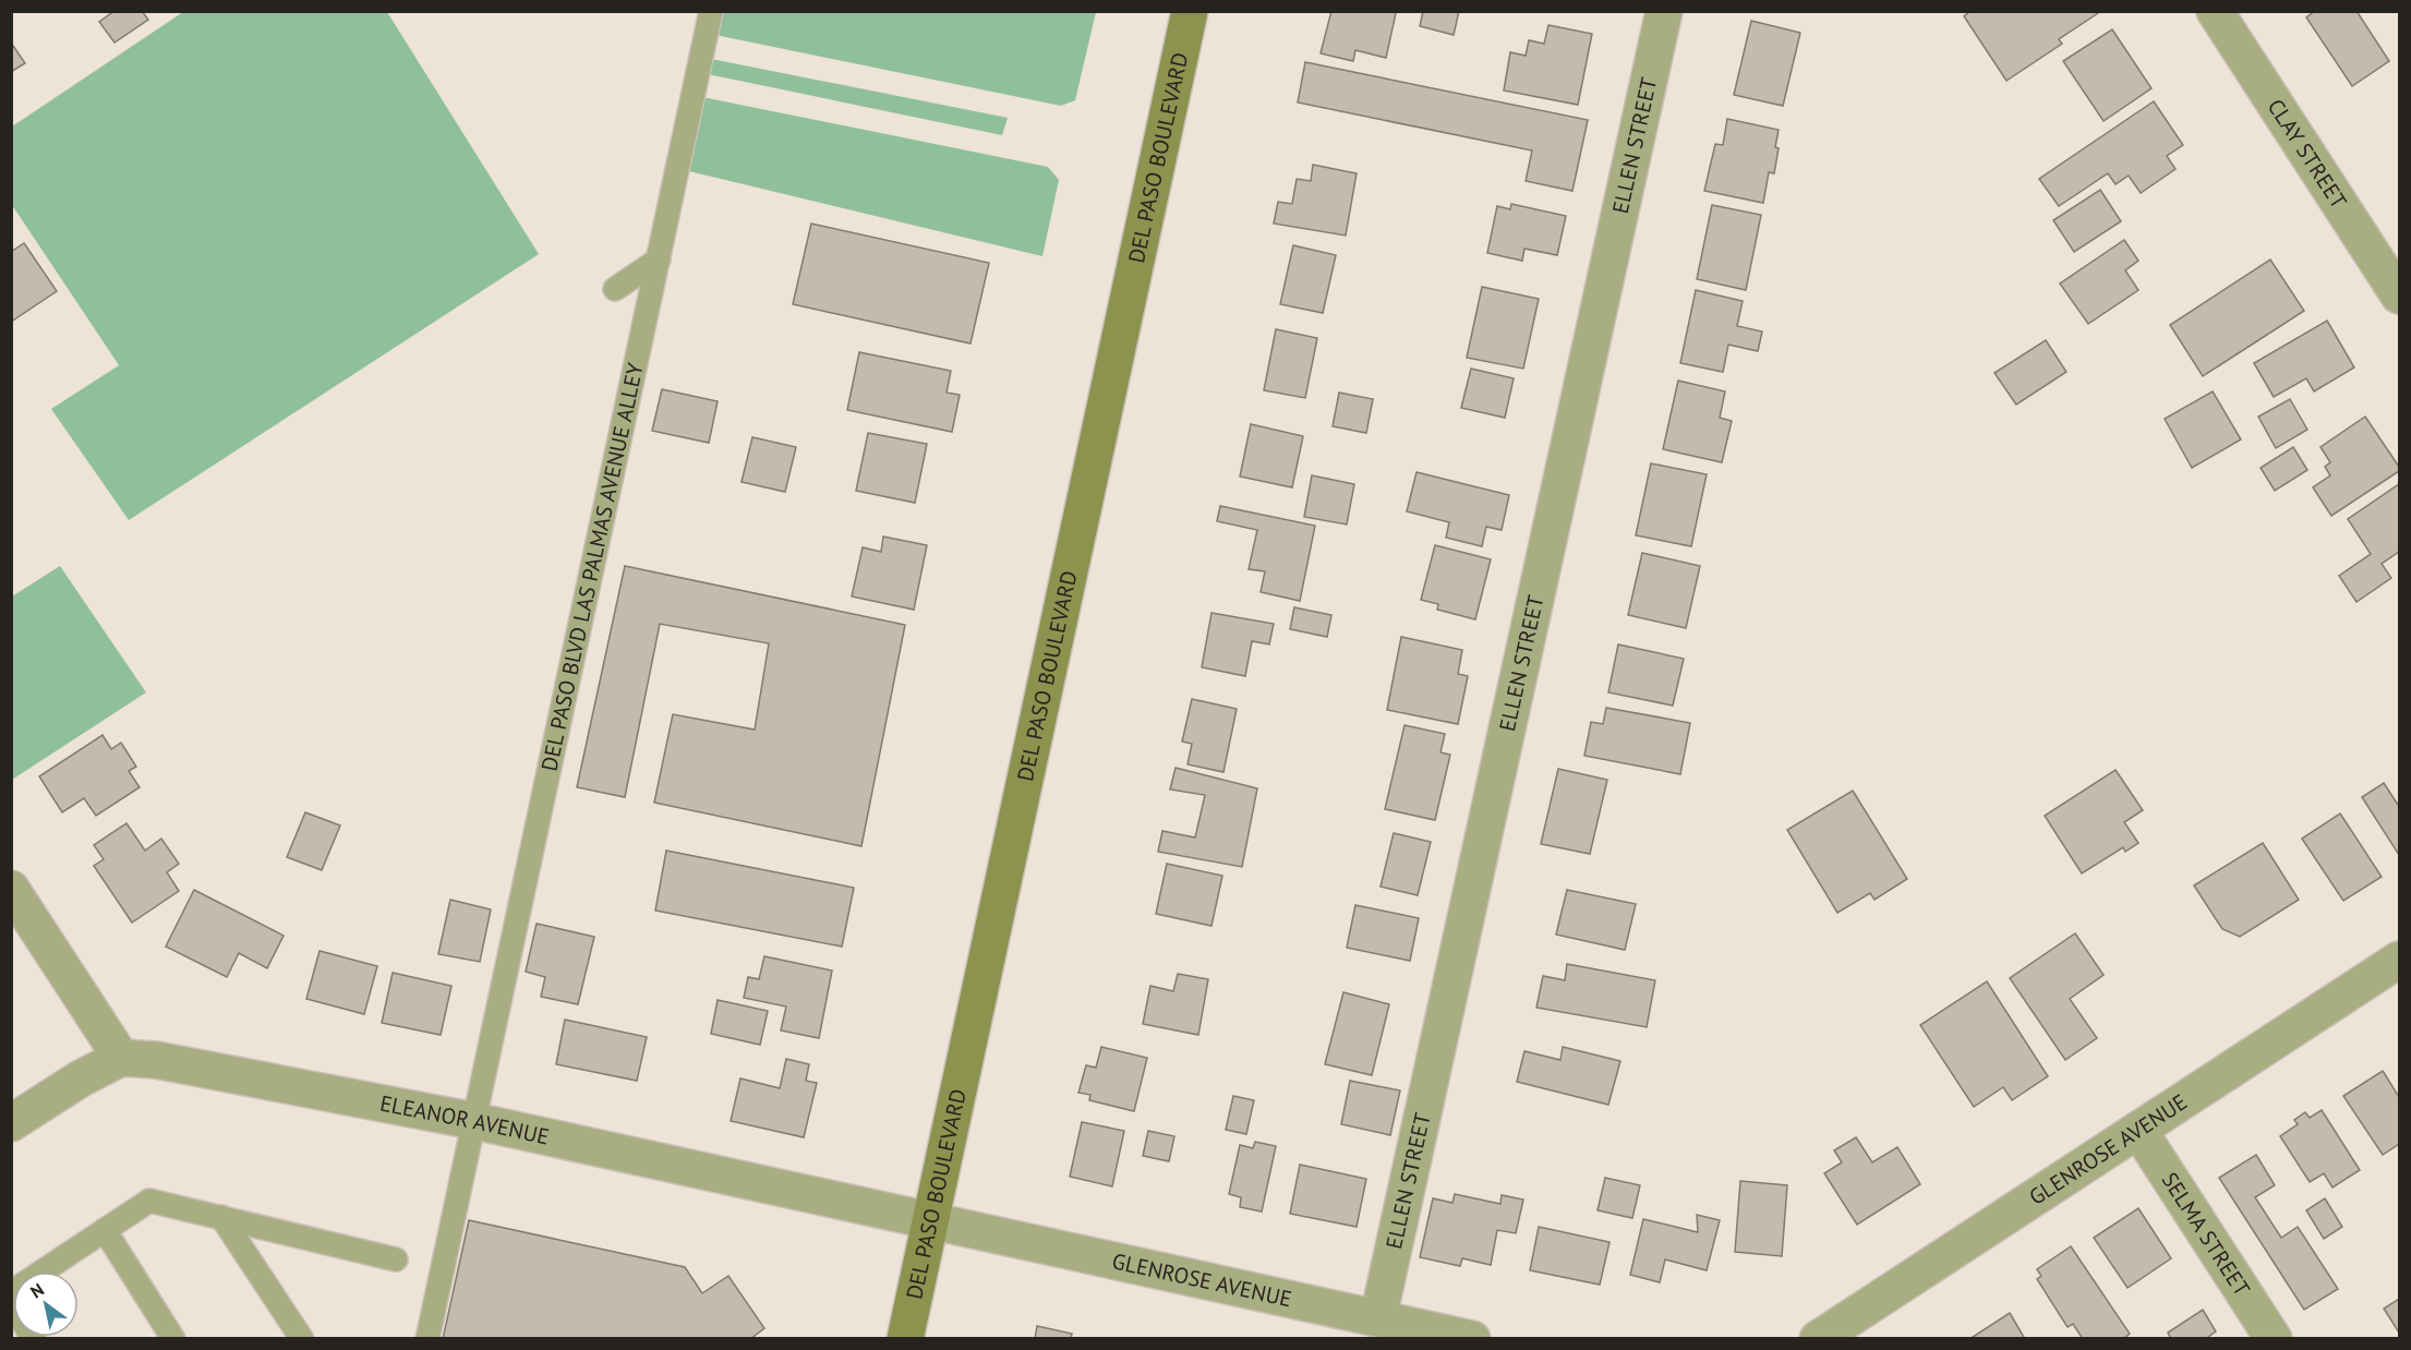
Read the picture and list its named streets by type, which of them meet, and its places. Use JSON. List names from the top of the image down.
{
  "streets": {
    "main road": ["DEL PASO BOULEVARD"],
    "street": [
      "ELLEN STREET",
      "CLAY STREET",
      "ELEANOR AVENUE",
      "GLENROSE AVENUE",
      "SELMA STREET"
    ],
    "lane": ["DEL PASO BLVD LAS PALMAS AVENUE ALLEY"]
  },
  "crossings": [
    ["ELLEN STREET", "GLENROSE AVENUE"],
    ["DEL PASO BOULEVARD", "ELEANOR AVENUE"],
    ["DEL PASO BOULEVARD", "GLENROSE AVENUE"],
    ["DEL PASO BLVD LAS PALMAS AVENUE ALLEY", "ELEANOR AVENUE"],
    ["ELEANOR AVENUE", "GLENROSE AVENUE"],
    ["GLENROSE AVENUE", "SELMA STREET"]
  ],
  "north": "top left"
}
